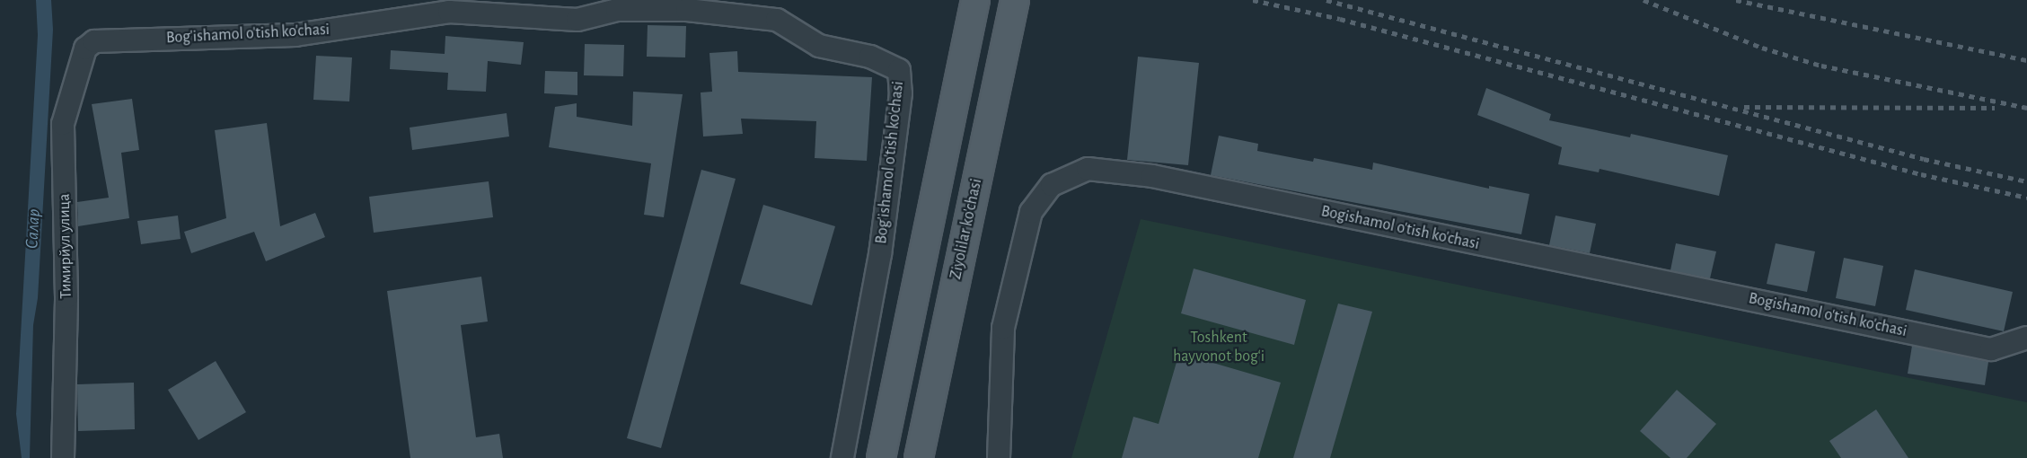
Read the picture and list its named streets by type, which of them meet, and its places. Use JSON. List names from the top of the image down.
{
  "streets": {
    "main road": ["Ziyolilar ko'chasi"],
    "street": ["Bog'ishamol o'tish ko'chasi", "Bogishamol o'tish ko'chasi", "Тимирйул улица"]
  },
  "crossings": [
    ["Bog'ishamol o'tish ko'chasi", "Тимирйул улица"]
  ],
  "water": ["Салар"],
  "parks": ["Toshkent hayvonot bogʻi"]
}
